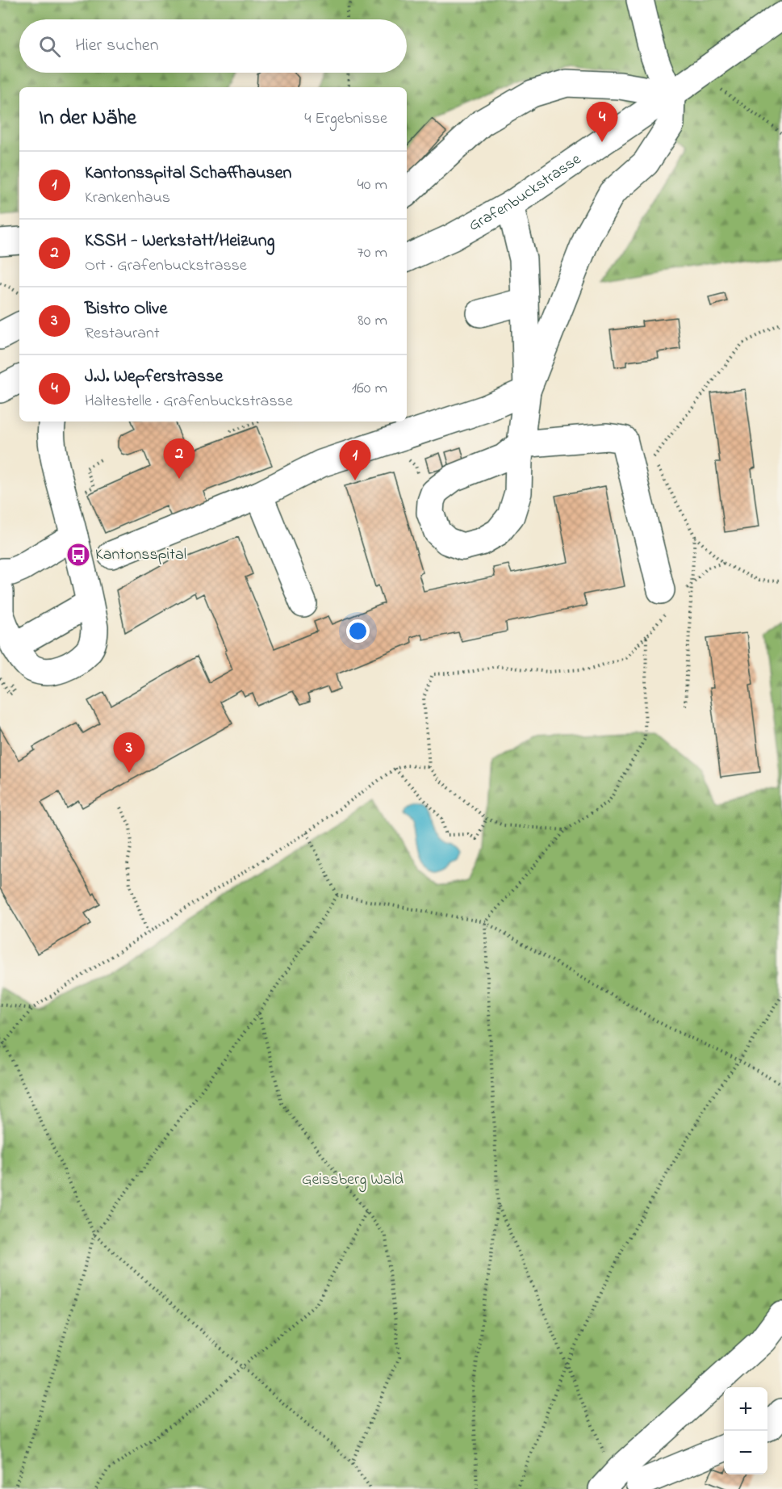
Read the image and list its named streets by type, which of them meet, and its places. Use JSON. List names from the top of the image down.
{
  "streets": {
    "street": ["Grafenbuckstrasse"]
  },
  "parks": ["Geissberg Wald"],
  "places": {
    "bus stop": ["Kantonsspital"]
  },
  "page": {
    "search": "Hier suchen",
    "heading": ["In der Nähe", "4 Ergebnisse"],
    "pins": [
      "4",
      "2",
      "1",
      "3"
    ],
    "list": [
      {
        "mark": "1",
        "name": "Kantonsspital Schaffhausen",
        "note": "Krankenhaus",
        "value": "40 m"
      },
      {
        "mark": "2",
        "name": "KSSH - Werkstatt/Heizung",
        "note": "Ort · Grafenbuckstrasse",
        "value": "70 m"
      },
      {
        "mark": "3",
        "name": "Bistro Olive",
        "note": "Restaurant",
        "value": "80 m"
      },
      {
        "mark": "4",
        "name": "J.J. Wepferstrasse",
        "note": "Haltestelle · Grafenbuckstrasse",
        "value": "160 m"
      }
    ],
    "map_buttons": ["+", "−"]
  }
}
